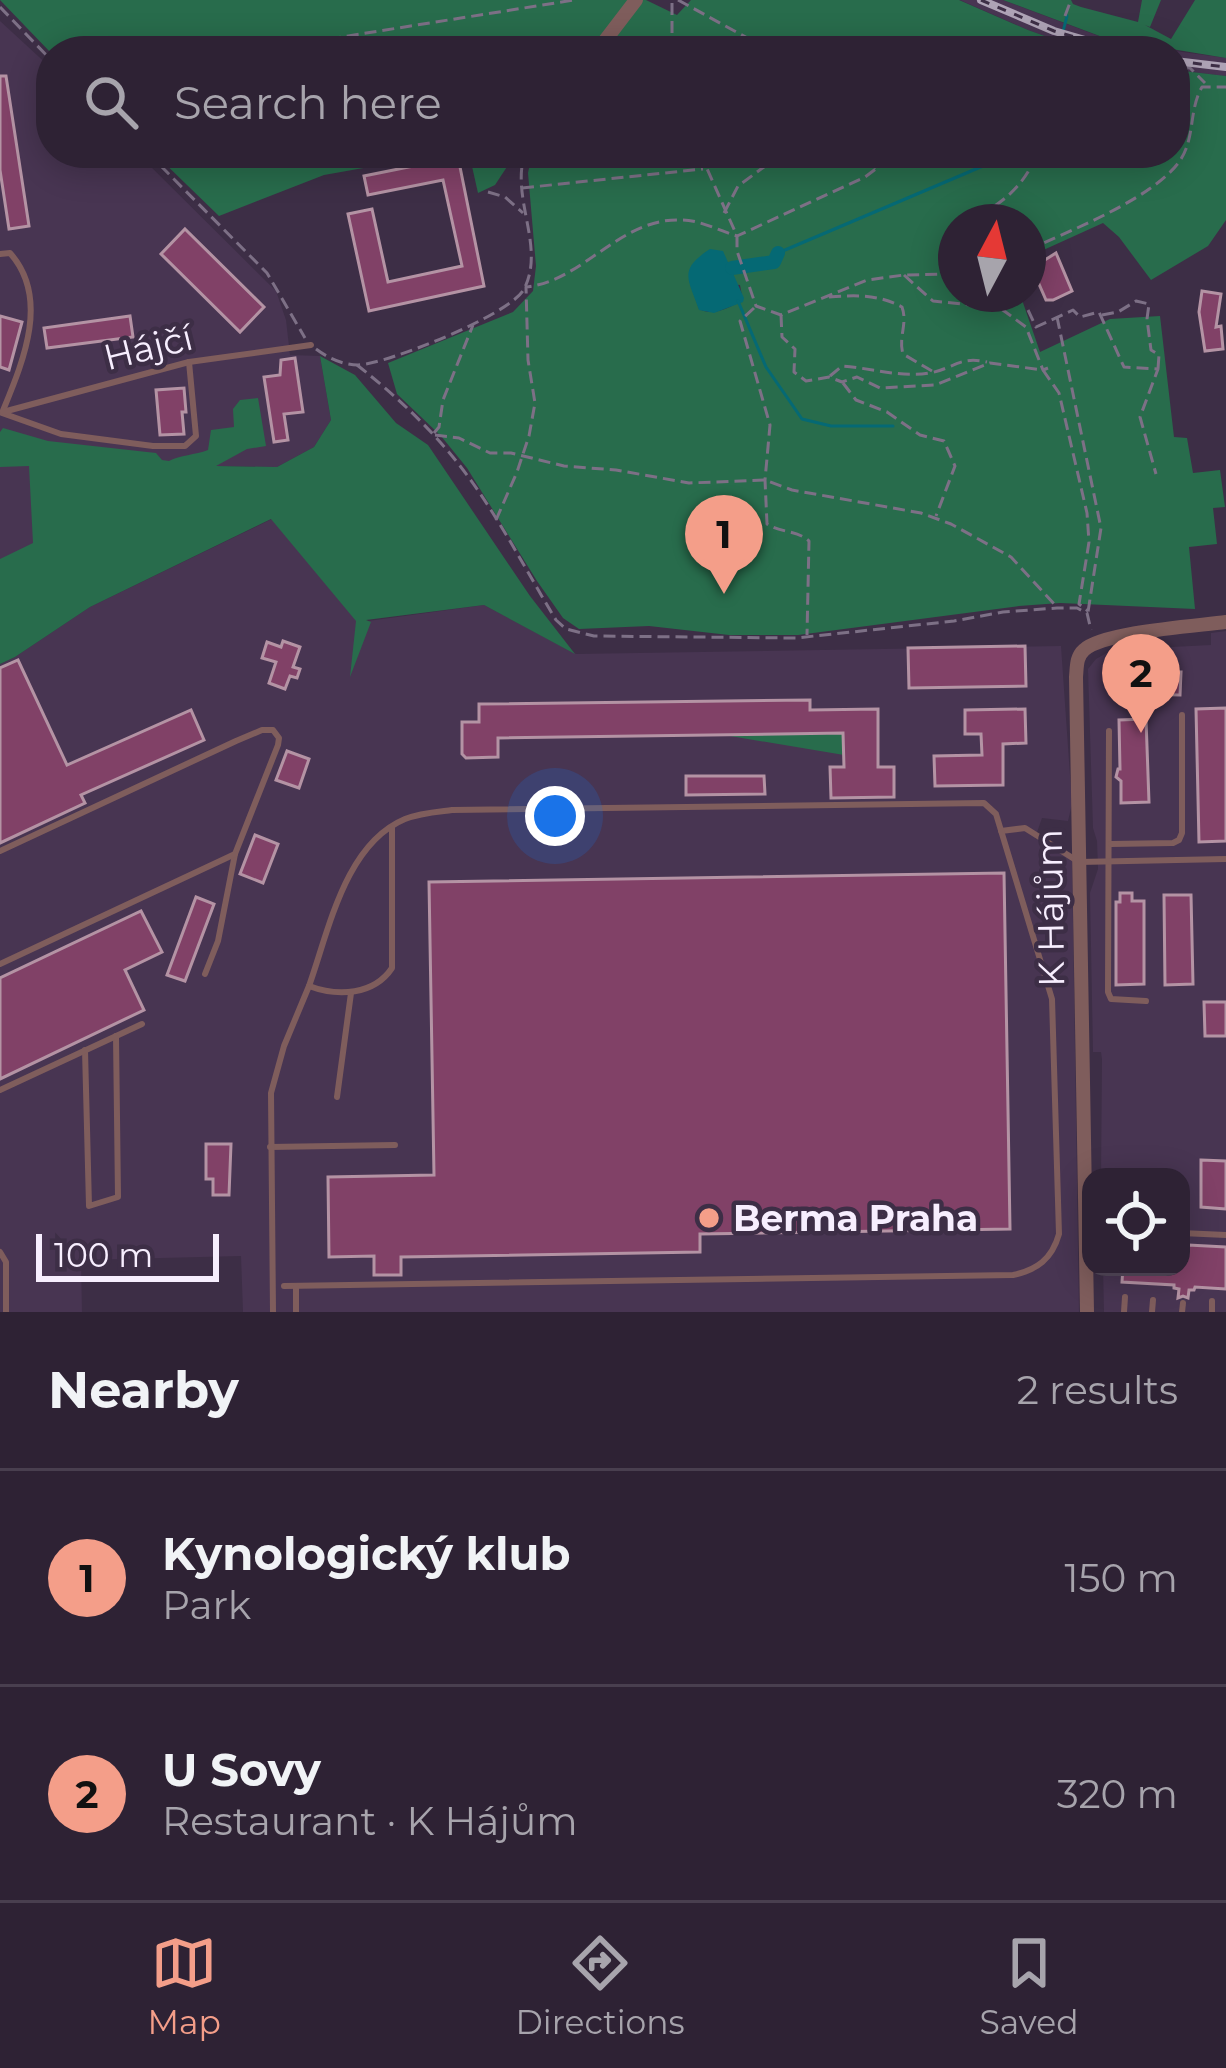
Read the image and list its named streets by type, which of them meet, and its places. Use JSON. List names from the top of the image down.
{
  "streets": {
    "street": ["K Hájům"],
    "lane": ["Hájčí"]
  },
  "places": ["Berma Praha"],
  "scale_bar": "100 m",
  "north": "top",
  "page": {
    "search": "Search here",
    "pins": ["1", "2"],
    "scale": "100 m",
    "heading": ["Nearby", "2 results"],
    "list": [
      {
        "mark": "1",
        "name": "Kynologický klub",
        "note": "Park",
        "value": "150 m"
      },
      {
        "mark": "2",
        "name": "U Sovy",
        "note": "Restaurant · K Hájům",
        "value": "320 m"
      }
    ],
    "nav": ["Map", "Directions", "Saved"]
  }
}
